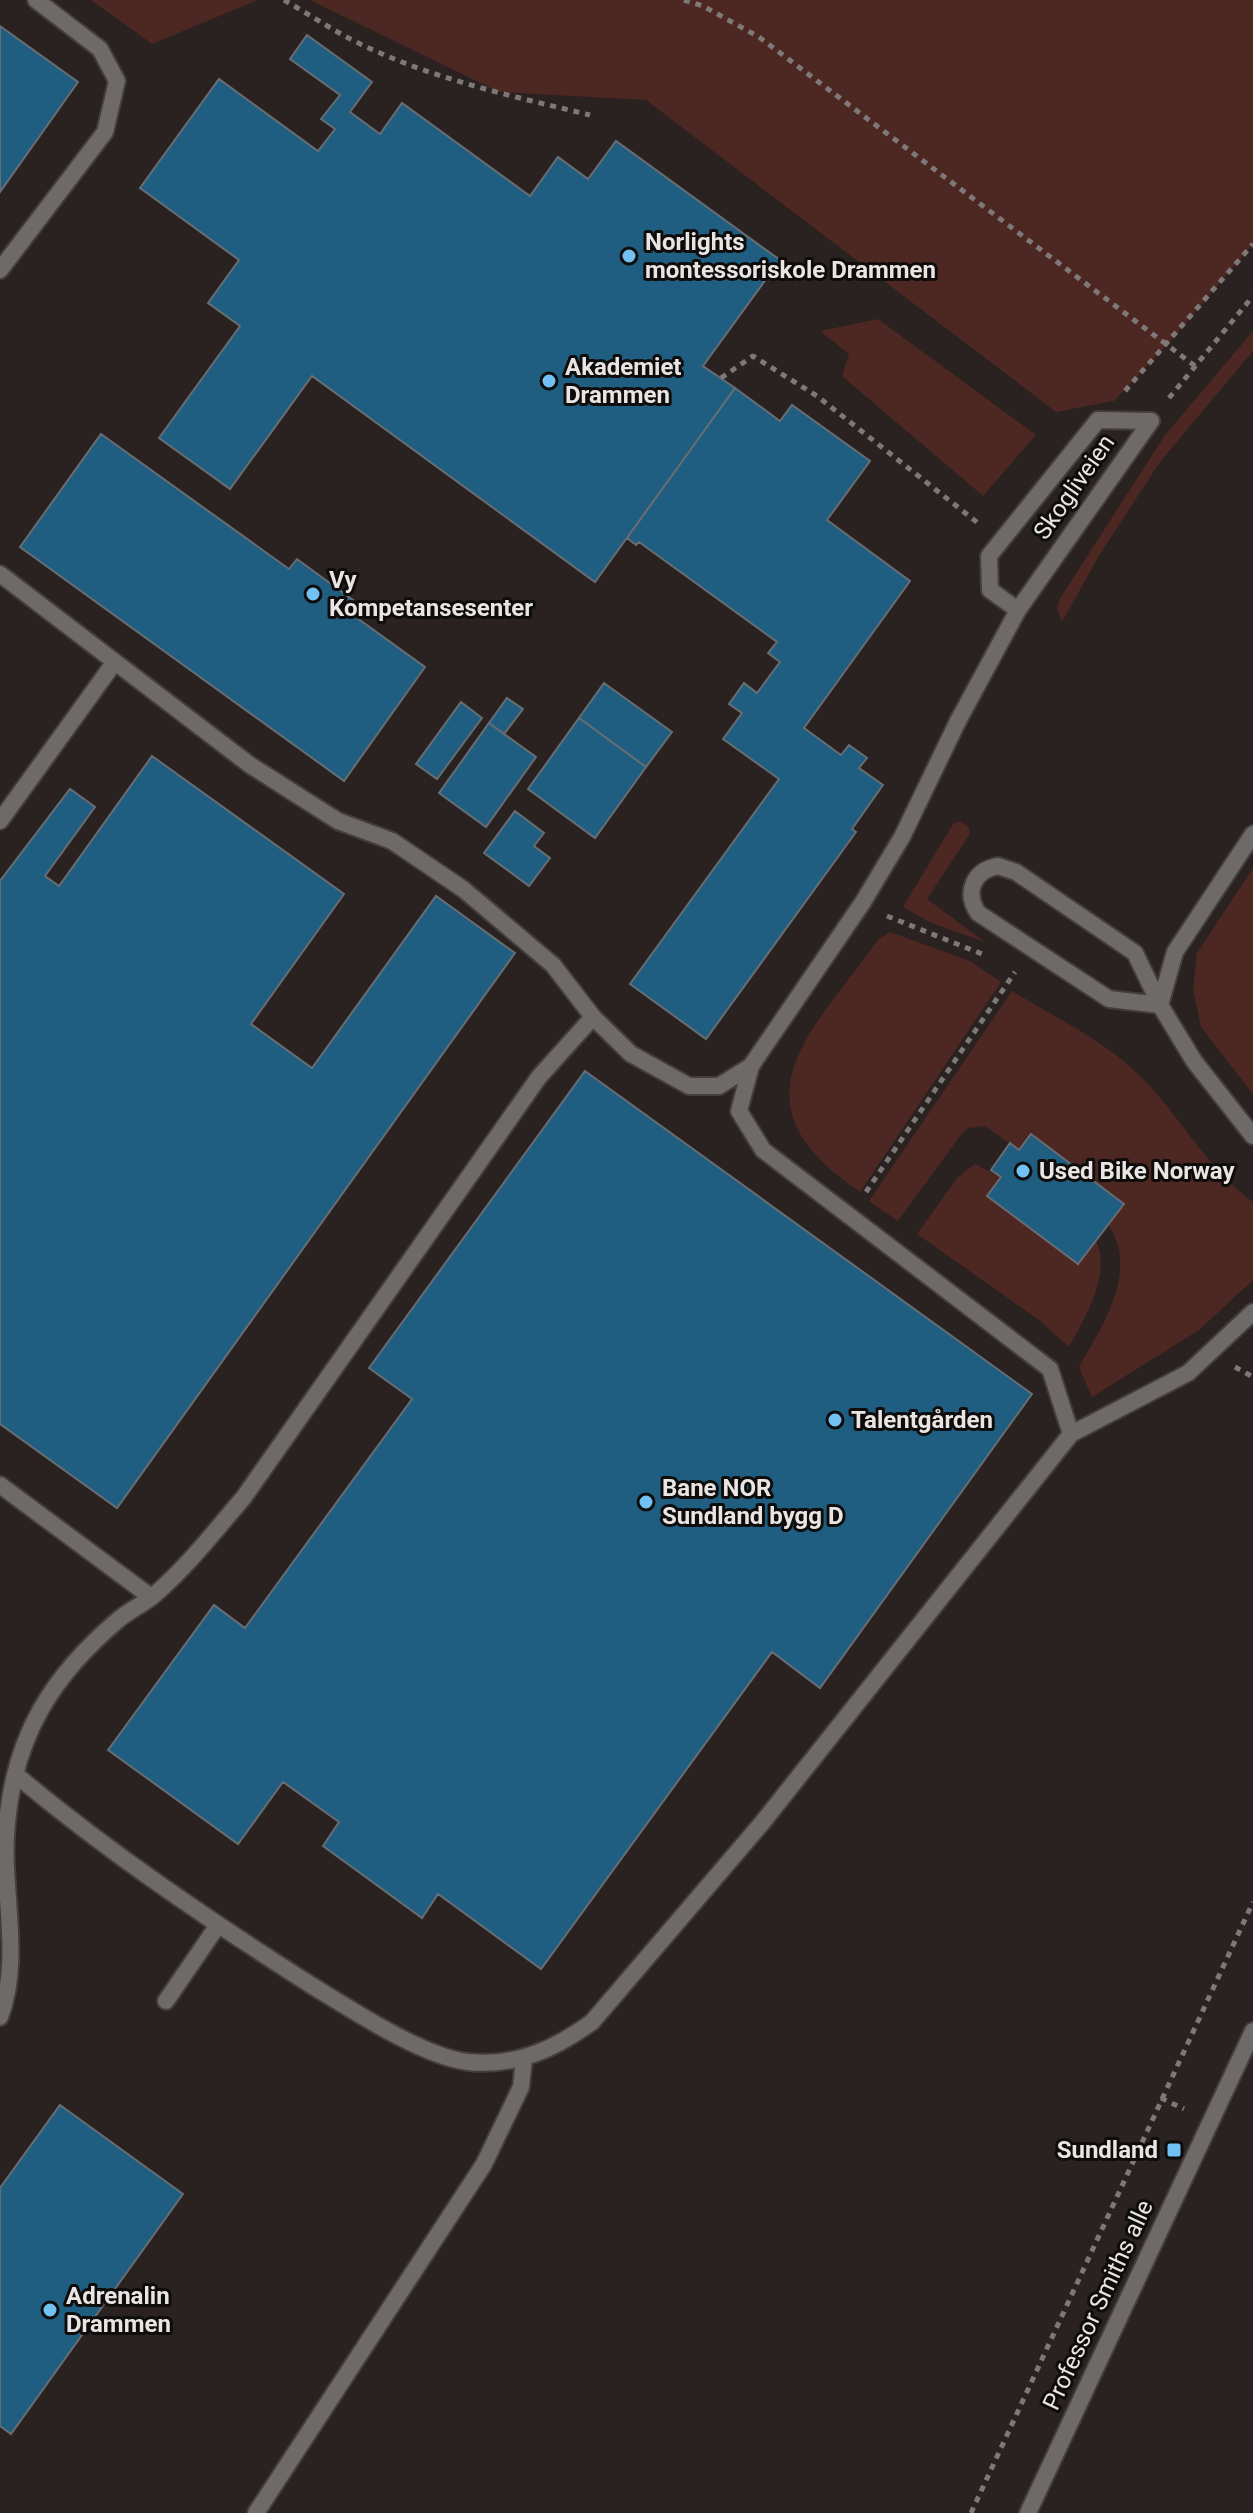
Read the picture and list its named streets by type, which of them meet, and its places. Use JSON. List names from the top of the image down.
{
  "streets": {
    "street": ["Skogliveien", "Professor Smiths alle"]
  },
  "places": {
    "other": [
      "Norlights montessoriskole Drammen",
      "Akademiet Drammen",
      "Vy Kompetansesenter",
      "Used Bike Norway",
      "Talentgården",
      "Bane NOR Sundland bygg D",
      "Adrenalin Drammen"
    ],
    "transit": ["Sundland"]
  }
}
